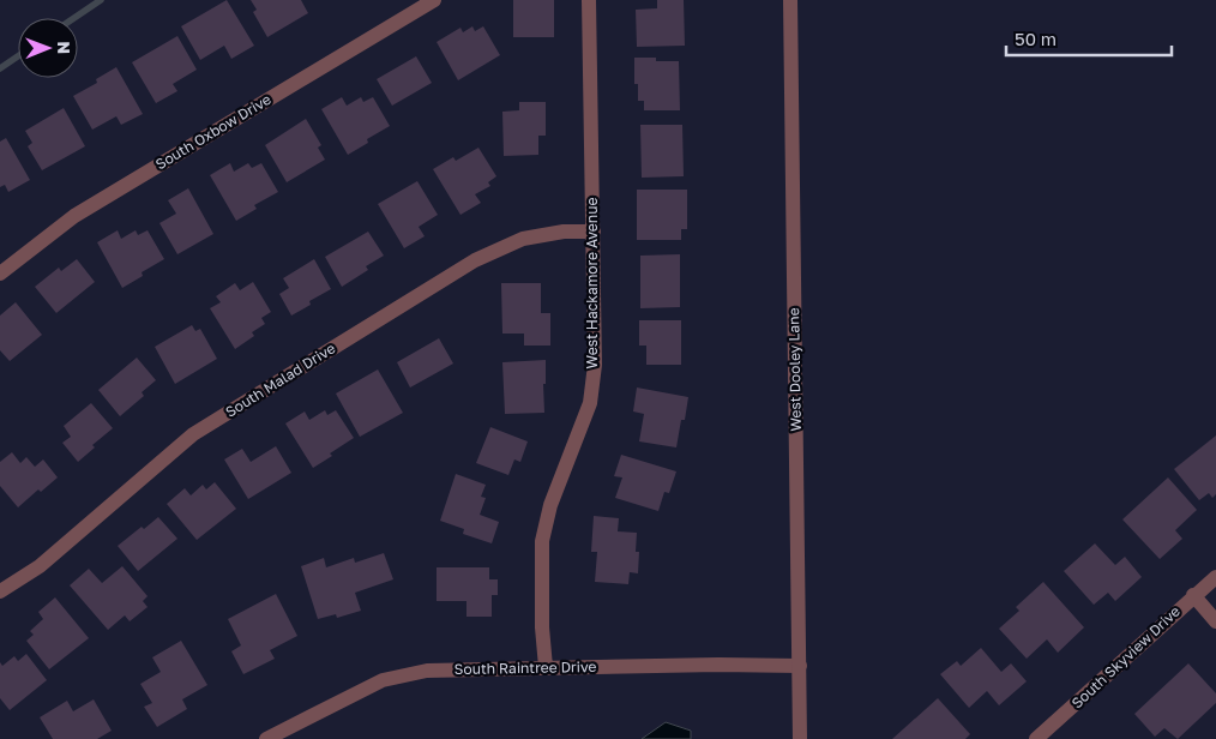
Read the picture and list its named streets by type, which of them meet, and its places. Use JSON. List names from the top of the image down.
{
  "streets": {
    "street": [
      "South Oxbow Drive",
      "West Hackamore Avenue",
      "West Dooley Lane",
      "South Malad Drive",
      "South Skyview Drive",
      "South Raintree Drive"
    ]
  },
  "crossings": [
    ["West Hackamore Avenue", "South Malad Drive"],
    ["West Hackamore Avenue", "South Raintree Drive"],
    ["West Dooley Lane", "South Raintree Drive"]
  ],
  "scale_bar": "50 m",
  "north": "right"
}
